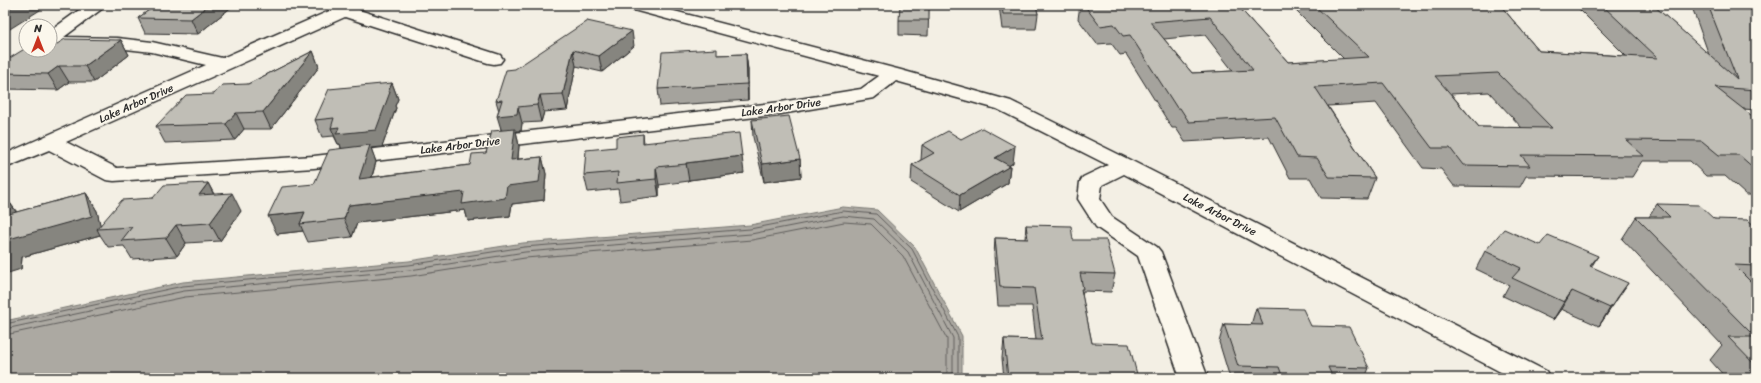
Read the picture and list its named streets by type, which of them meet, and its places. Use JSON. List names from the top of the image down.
{
  "streets": {
    "street": ["Lake Arbor Drive"]
  },
  "north": "top"
}
